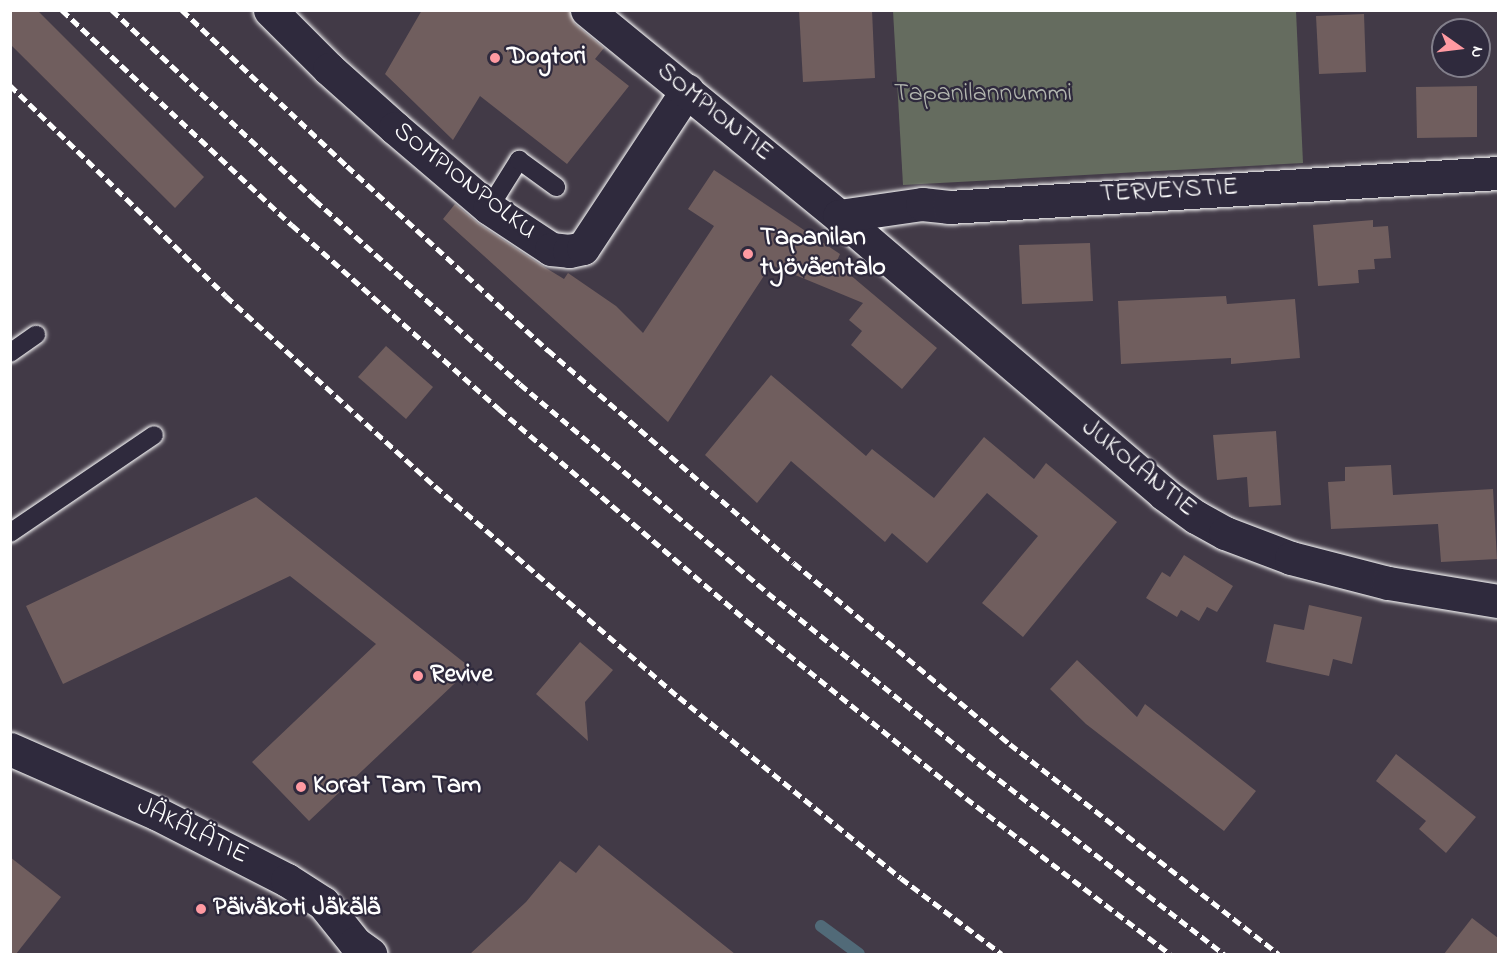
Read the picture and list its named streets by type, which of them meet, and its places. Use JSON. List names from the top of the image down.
{
  "streets": {
    "street": [
      "SOMPIONTIE",
      "SOMPIONPOLKU",
      "TERVEYSTIE",
      "JUKOLANTIE",
      "JÄKÄLÄTIE"
    ]
  },
  "crossings": [
    ["SOMPIONTIE", "SOMPIONPOLKU"],
    ["SOMPIONTIE", "TERVEYSTIE"],
    ["SOMPIONTIE", "JUKOLANTIE"],
    ["TERVEYSTIE", "JUKOLANTIE"]
  ],
  "parks": ["Tapanilannummi"],
  "places": [
    "Dogtori",
    "Tapanilan työväentalo",
    "Revive",
    "Korat Tam Tam",
    "Päiväkoti Jäkälä"
  ],
  "north": "right"
}
